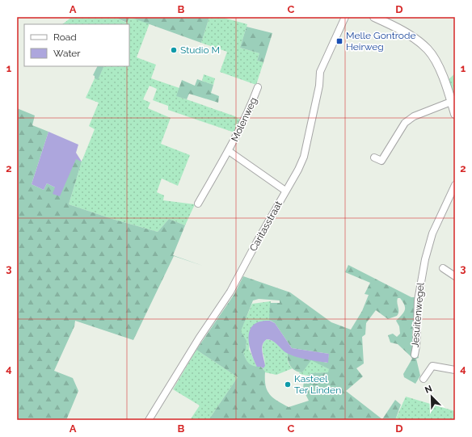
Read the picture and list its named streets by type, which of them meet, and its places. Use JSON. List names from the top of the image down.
{
  "streets": {
    "street": ["Molenweg", "Caritasstraat", "Jesuitenwegel"]
  },
  "crossings": [
    ["Molenweg", "Caritasstraat"]
  ],
  "places": {
    "transit": ["Melle Gontrode Heirweg"],
    "other": ["Studio M", "Kasteel Ter Linden"]
  },
  "legend": ["Road", "Water"],
  "north": "top left",
  "grid": {
    "columns": [
      "A",
      "B",
      "C",
      "D"
    ],
    "rows": [
      "1",
      "2",
      "3",
      "4"
    ]
  }
}
